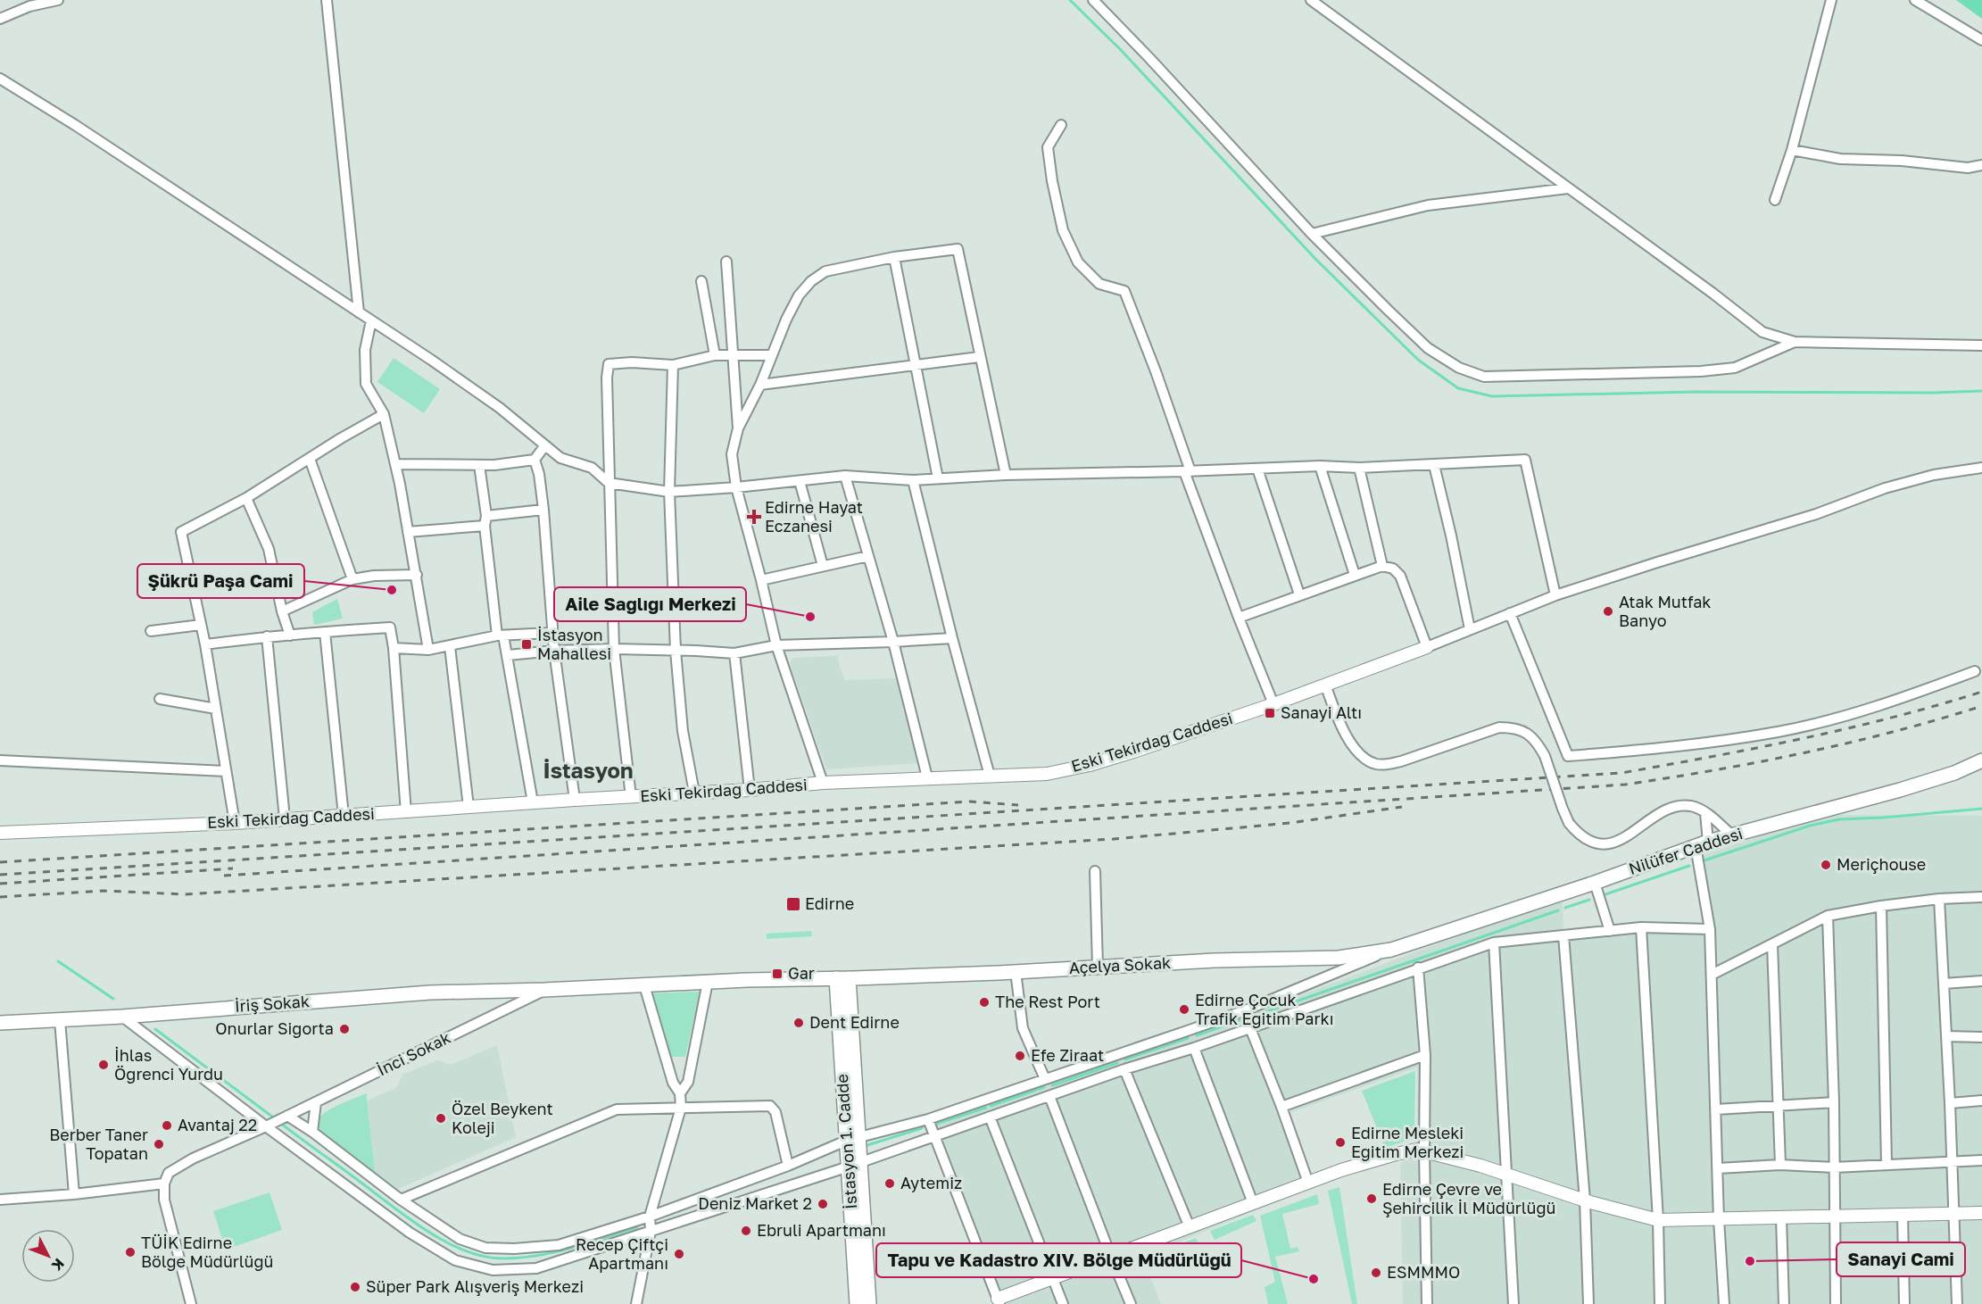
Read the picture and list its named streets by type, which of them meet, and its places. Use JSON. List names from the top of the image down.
{
  "streets": {
    "main road": [
      "Nilüfer Caddesi",
      "Açelya Sokak",
      "İriş Sokak",
      "İnci Sokak",
      "İstasyon 1. Cadde"
    ],
    "street": ["Eski Tekirdağ Caddesi"]
  },
  "crossings": [
    ["Nilüfer Caddesi", "Açelya Sokak"],
    ["Açelya Sokak", "İnci Sokak"],
    ["Açelya Sokak", "İstasyon 1. Cadde"],
    ["İriş Sokak", "İnci Sokak"],
    ["İnci Sokak", "İstasyon 1. Cadde"]
  ],
  "districts": ["İstasyon"],
  "places": {
    "health": ["Edirne Hayat Eczanesi"],
    "other": [
      "Şükrü Paşa Cami",
      "Atak Mutfak Banyo",
      "Aile Sağlığı Merkezi",
      "Meriçhouse",
      "The Rest Port",
      "Edirne Çocuk Trafik Eğitim Parkı",
      "Dent Edirne",
      "Onurlar Sigorta",
      "Efe Ziraat",
      "İhlas Öğrenci Yurdu",
      "Özel Beykent Koleji",
      "Avantaj 22",
      "Edirne Mesleki Eğitim Merkezi",
      "Berber Taner Topatan",
      "Aytemiz",
      "Edirne Çevre ve Şehircilik İl Müdürlüğü",
      "Deniz Market 2",
      "Ebruli Apartmanı",
      "TÜİK Edirne Bölge Müdürlüğü",
      "Recep Çiftçi Apartmanı",
      "Sanayi Cami",
      "ESMMMO",
      "Tapu ve Kadastro XIV. Bölge Müdürlüğü",
      "Süper Park Alışveriş Merkezi"
    ],
    "transit": [
      "İstasyon Mahallesi",
      "Sanayi Altı",
      "Edirne",
      "Gar"
    ]
  },
  "north": "bottom right"
}
